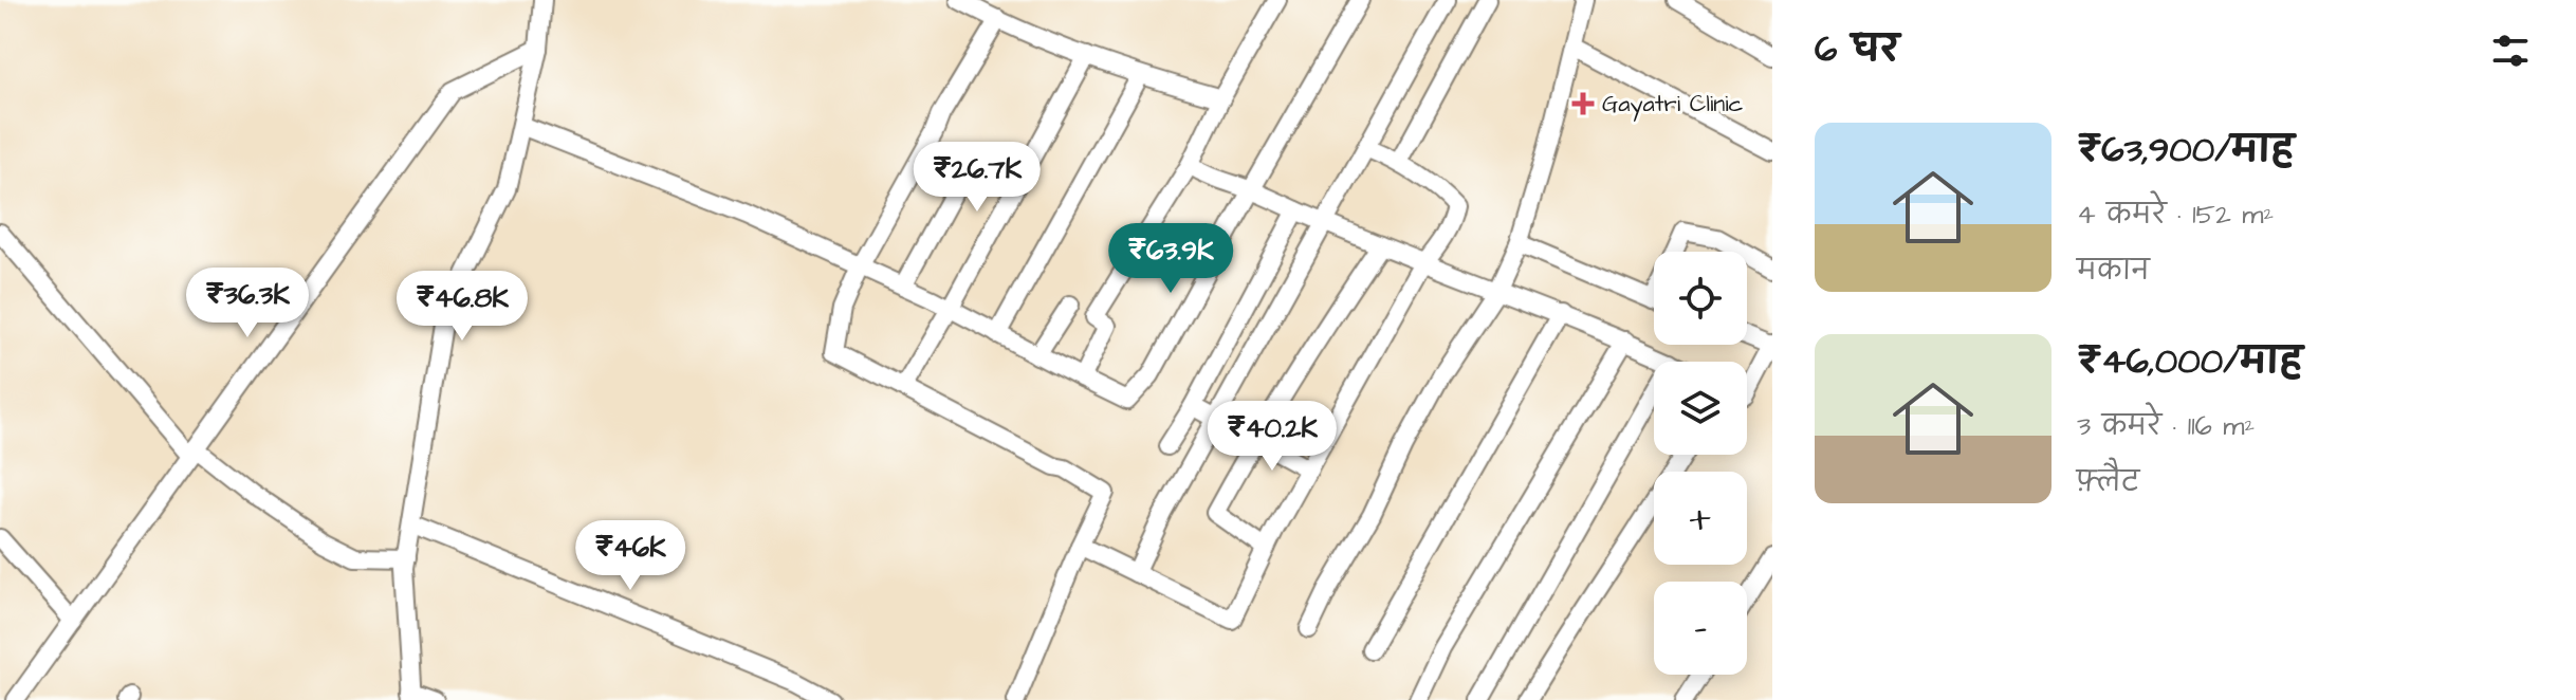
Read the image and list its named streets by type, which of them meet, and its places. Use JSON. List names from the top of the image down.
{
  "places": {
    "health": ["Gayatri Clinic"]
  },
  "page": {
    "heading": "6 घर",
    "list": [
      {
        "name": "₹63,900/माह",
        "note": "4 कमरे · 152 m² · मकान"
      },
      {
        "name": "₹46,000/माह",
        "note": "3 कमरे · 116 m² · फ़्लैट"
      }
    ],
    "price": [
      "₹26.7K",
      "₹63.9K",
      "₹36.3K",
      "₹46.8K",
      "₹40.2K",
      "₹46K"
    ],
    "map_buttons": ["+", "−"]
  }
}
